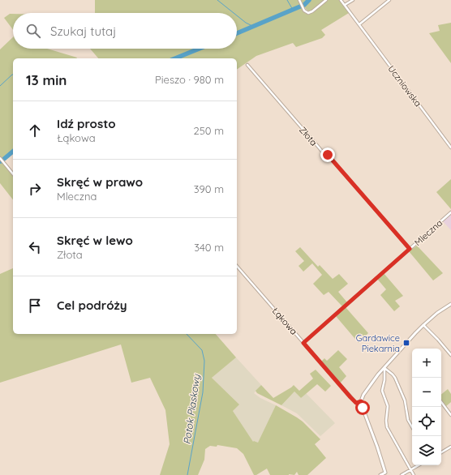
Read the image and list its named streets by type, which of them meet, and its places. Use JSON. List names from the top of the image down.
{
  "streets": {
    "street": [
      "Uczniowska",
      "Złota",
      "Mleczna",
      "Łąkowa"
    ]
  },
  "crossings": [
    ["Złota", "Mleczna"],
    ["Mleczna", "Łąkowa"]
  ],
  "water": ["Potok Piaskowy"],
  "places": {
    "transit": ["Gardawice Piekarnia"]
  },
  "page": {
    "search": "Szukaj tutaj",
    "heading": ["13 min", "Pieszo · 980 m"],
    "list": [
      ["Idź prosto", "Łąkowa", "250 m"],
      ["Skręć w prawo", "Mleczna", "390 m"],
      ["Skręć w lewo", "Złota", "340 m"],
      "Cel podróży"
    ],
    "map_buttons": ["+", "−"]
  }
}
